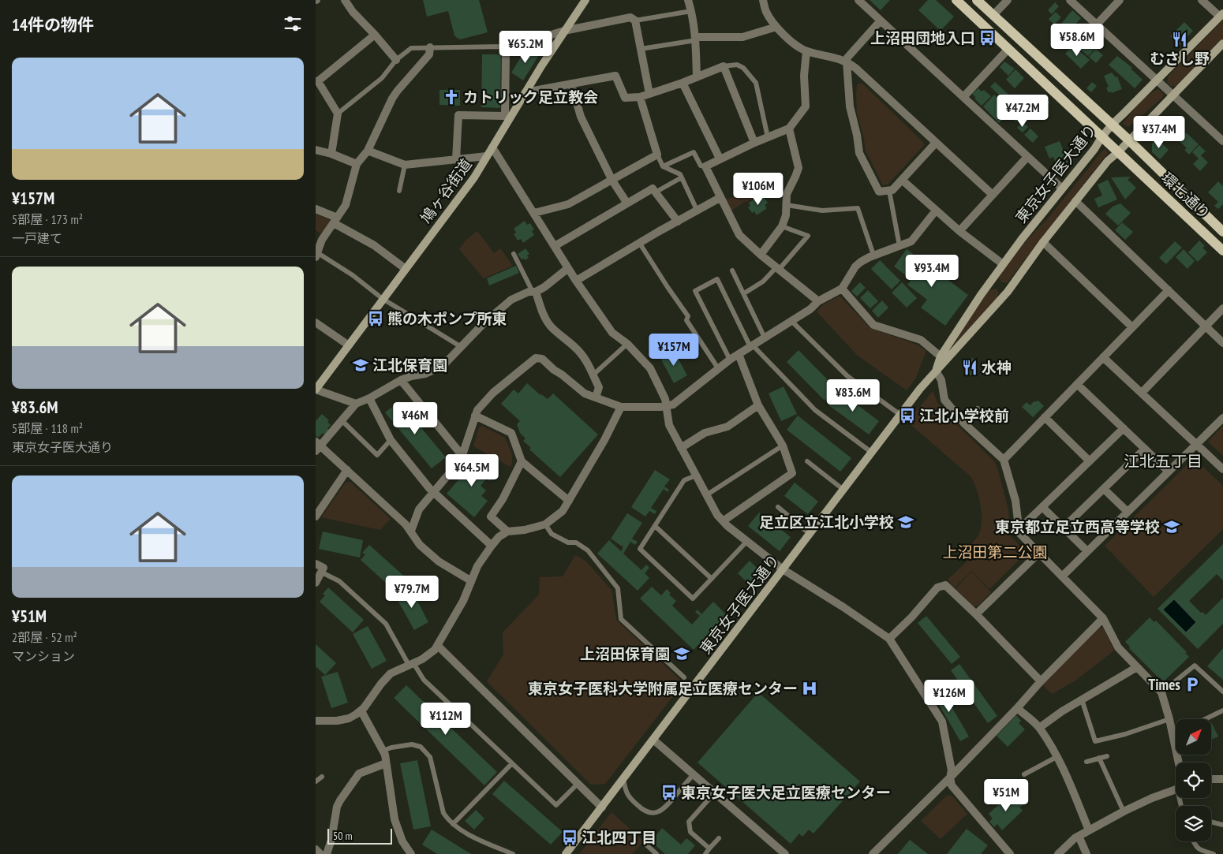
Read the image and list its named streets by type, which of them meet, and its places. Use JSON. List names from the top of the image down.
{
  "streets": {
    "main road": ["環七通り"],
    "street": ["東京女子医大通り", "鳩ヶ谷街道"]
  },
  "crossings": [
    ["東京女子医大通り", "環七通り"]
  ],
  "districts": ["江北五丁目"],
  "parks": ["上沼田第二公園"],
  "places": {
    "bus stop": [
      "上沼田団地入口",
      "熊の木ポンプ所東",
      "江北小学校前",
      "東京女子医大足立医療センター",
      "江北四丁目"
    ],
    "restaurant": ["むさし野", "水神"],
    "church": ["カトリック足立教会"],
    "school or university": [
      "江北保育園",
      "足立区立江北小学校",
      "東京都立足立西高等学校",
      "上沼田保育園"
    ],
    "parking": ["Times"],
    "hospital": ["東京女子医科大学附属足立医療センター"]
  },
  "scale_bar": "50 m",
  "north": "top right",
  "page": {
    "heading": "14件の物件",
    "price": [
      "¥58.6M",
      "¥65.2M",
      "¥47.2M",
      "¥37.4M",
      "¥106M",
      "¥93.4M",
      "¥157M",
      "¥83.6M",
      "¥46M",
      "¥64.5M",
      "¥79.7M",
      "¥126M",
      "¥112M",
      "¥51M"
    ],
    "list": [
      {
        "name": "¥157M",
        "note": "5部屋 · 173 m² · 一戸建て"
      },
      {
        "name": "¥83.6M",
        "note": "5部屋 · 118 m² · 東京女子医大通り"
      },
      {
        "name": "¥51M",
        "note": "2部屋 · 52 m² · マンション"
      }
    ],
    "scale": "50 m"
  }
}
